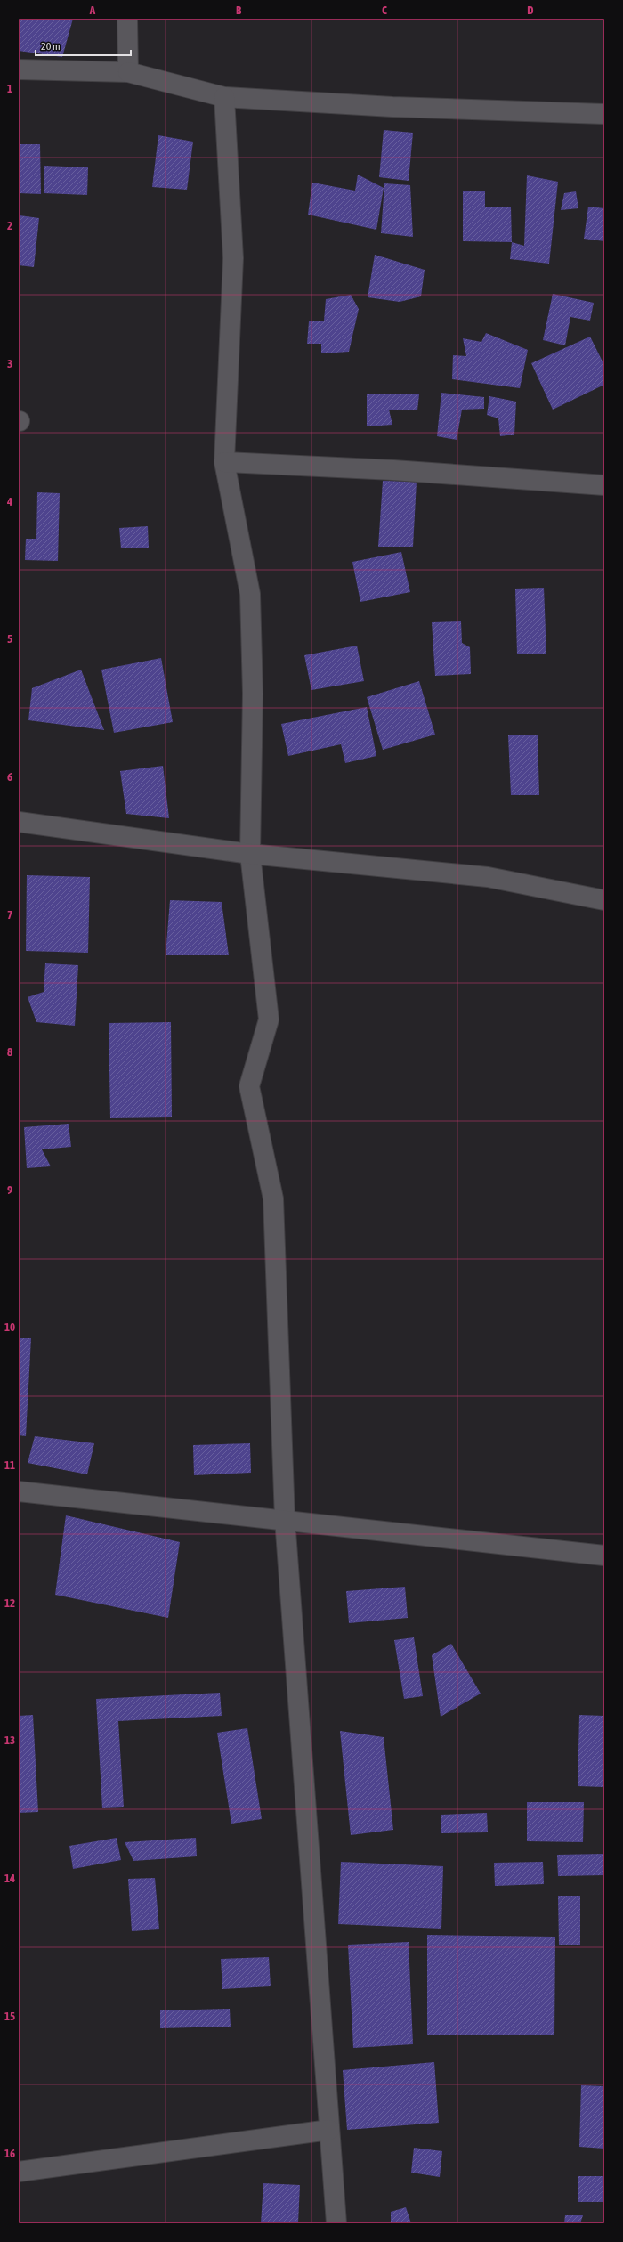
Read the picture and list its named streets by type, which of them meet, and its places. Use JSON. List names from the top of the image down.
{
  "scale_bar": "20 m",
  "grid": {
    "columns": [
      "A",
      "B",
      "C",
      "D"
    ],
    "rows": [
      "1",
      "2",
      "3",
      "4",
      "5",
      "6",
      "7",
      "8",
      "9",
      "10",
      "11",
      "12",
      "13",
      "14",
      "15",
      "16"
    ]
  }
}
